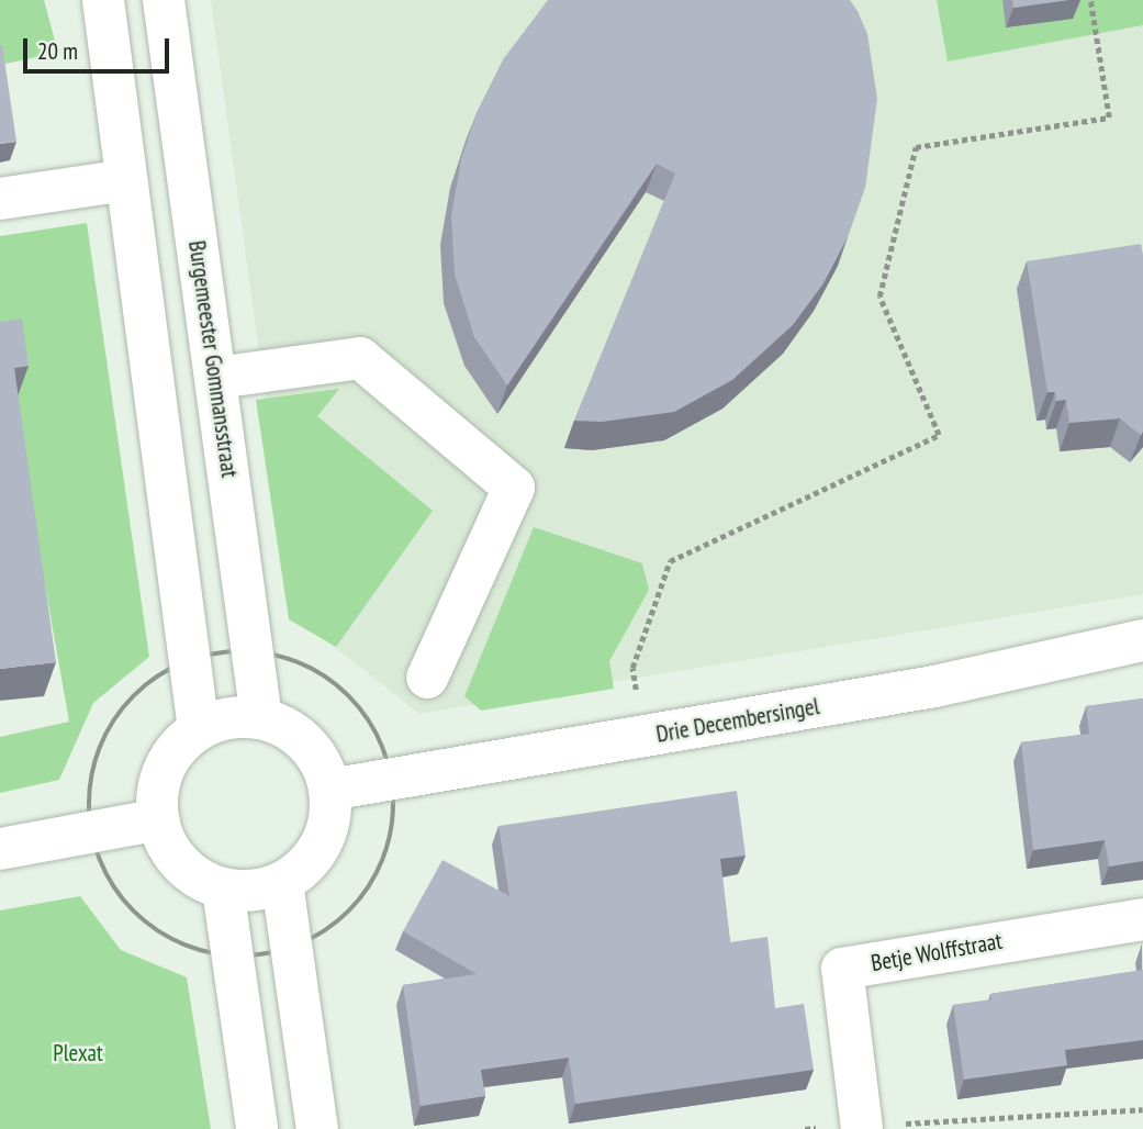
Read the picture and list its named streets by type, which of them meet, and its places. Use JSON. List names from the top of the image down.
{
  "streets": {
    "street": ["Burgemeester Gommansstraat", "Drie Decembersingel", "Betje Wolffstraat"]
  },
  "crossings": [
    ["Burgemeester Gommansstraat", "Drie Decembersingel"]
  ],
  "parks": ["Plexat"],
  "scale_bar": "20 m"
}
